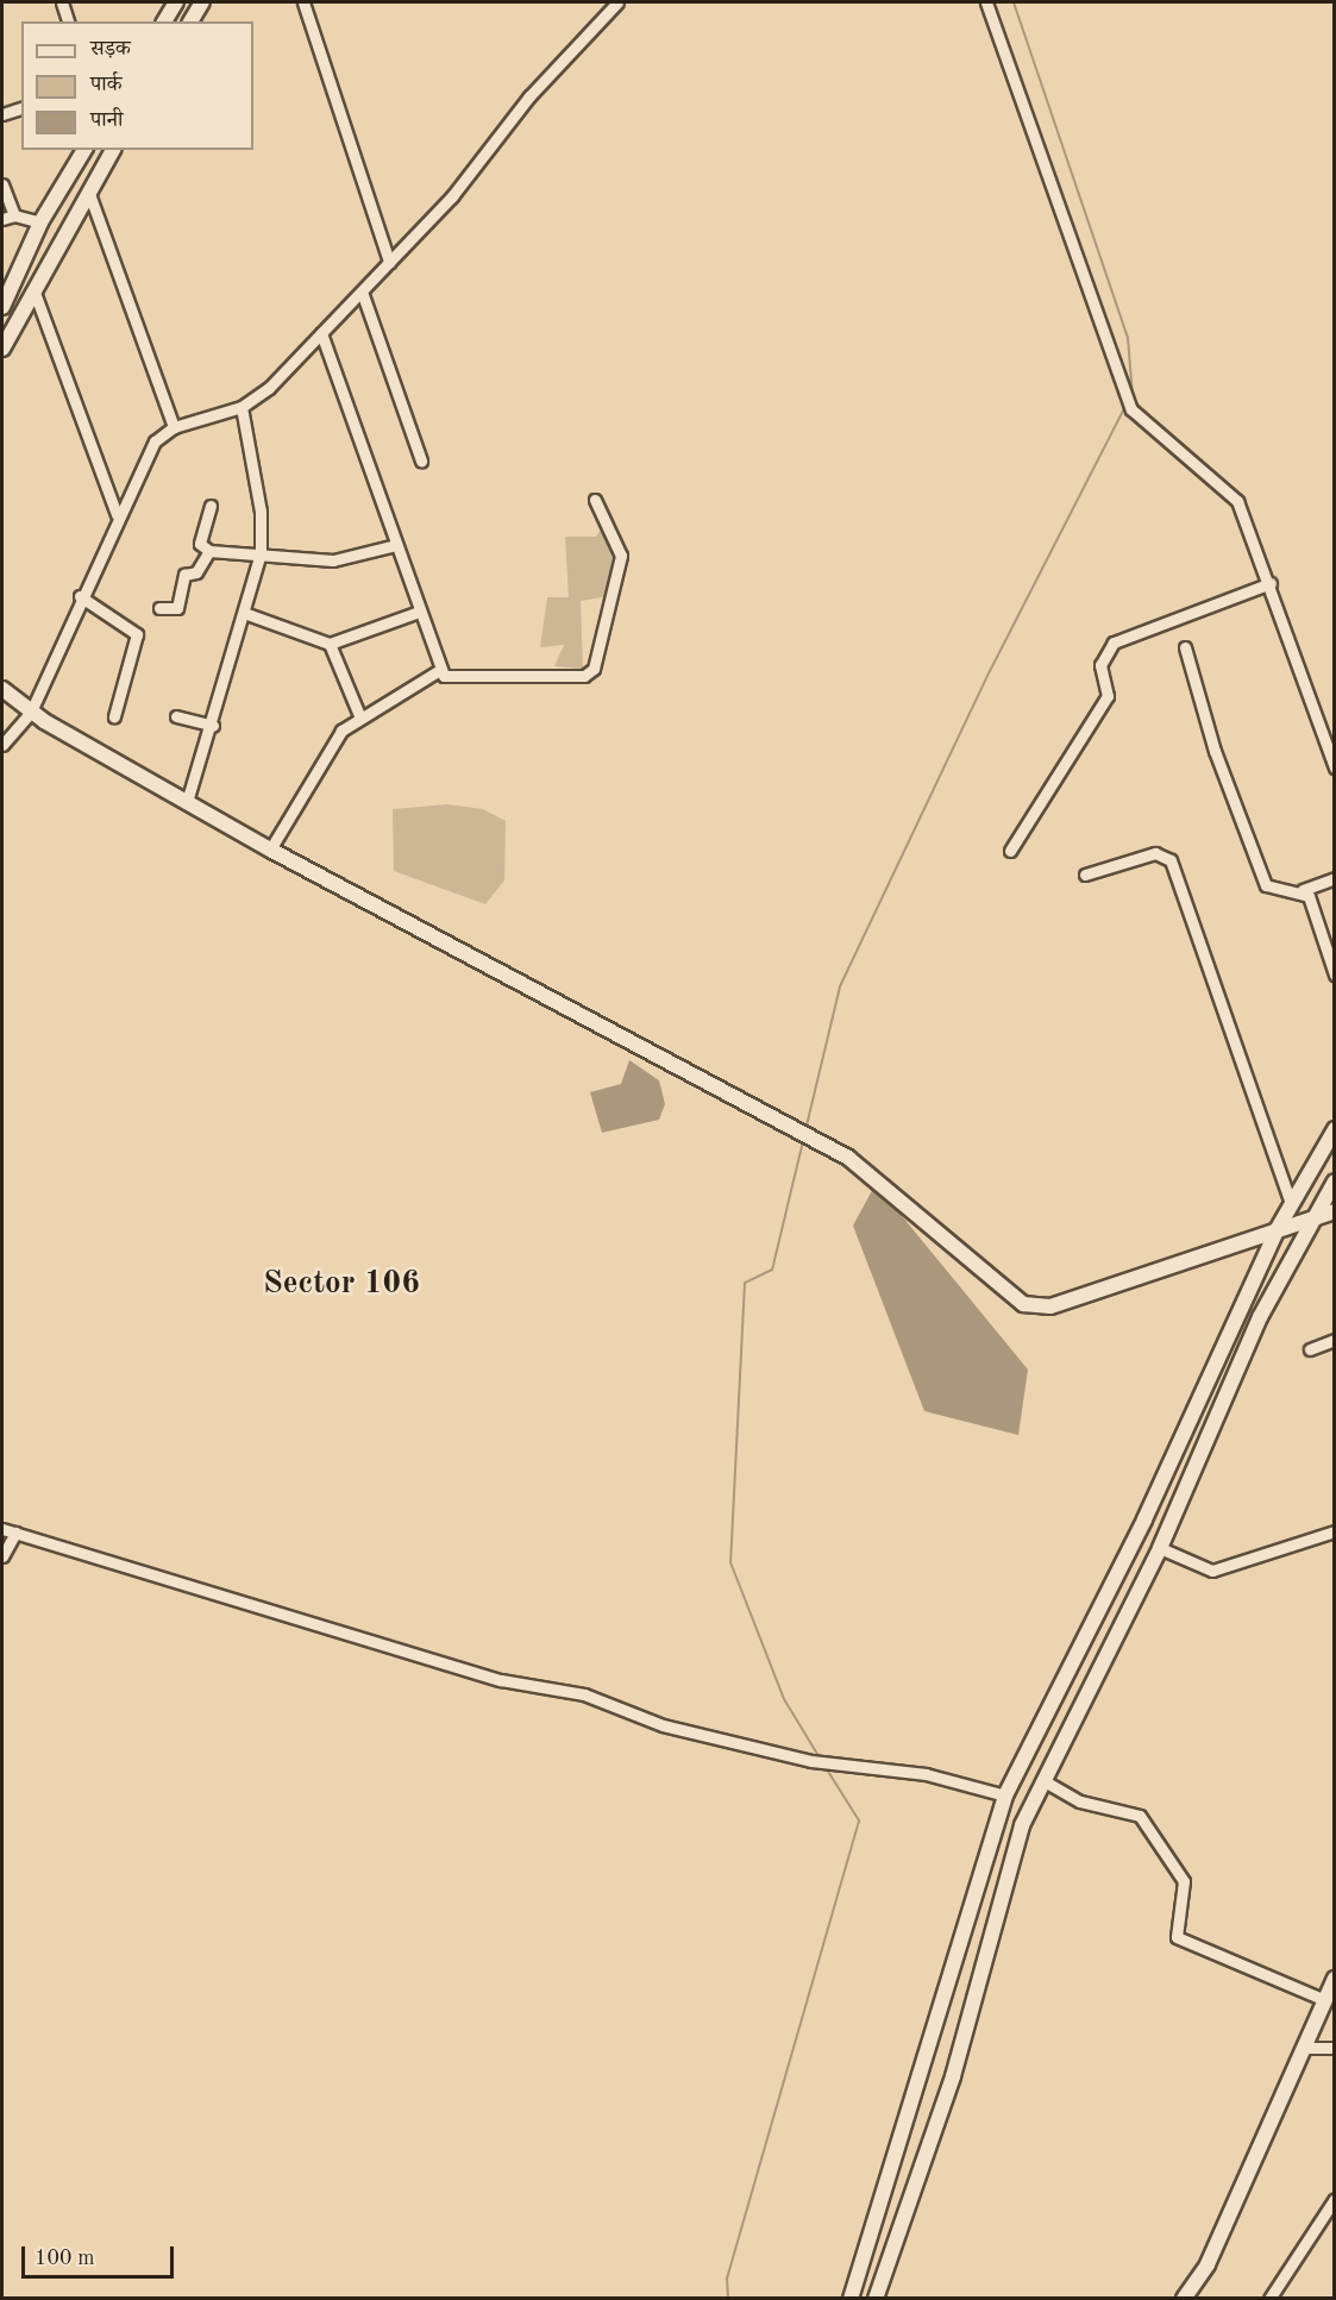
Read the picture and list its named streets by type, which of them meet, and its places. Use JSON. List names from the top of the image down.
{
  "districts": ["Sector 106"],
  "legend": ["सड़क", "पार्क", "पानी"],
  "scale_bar": "100 m"
}
